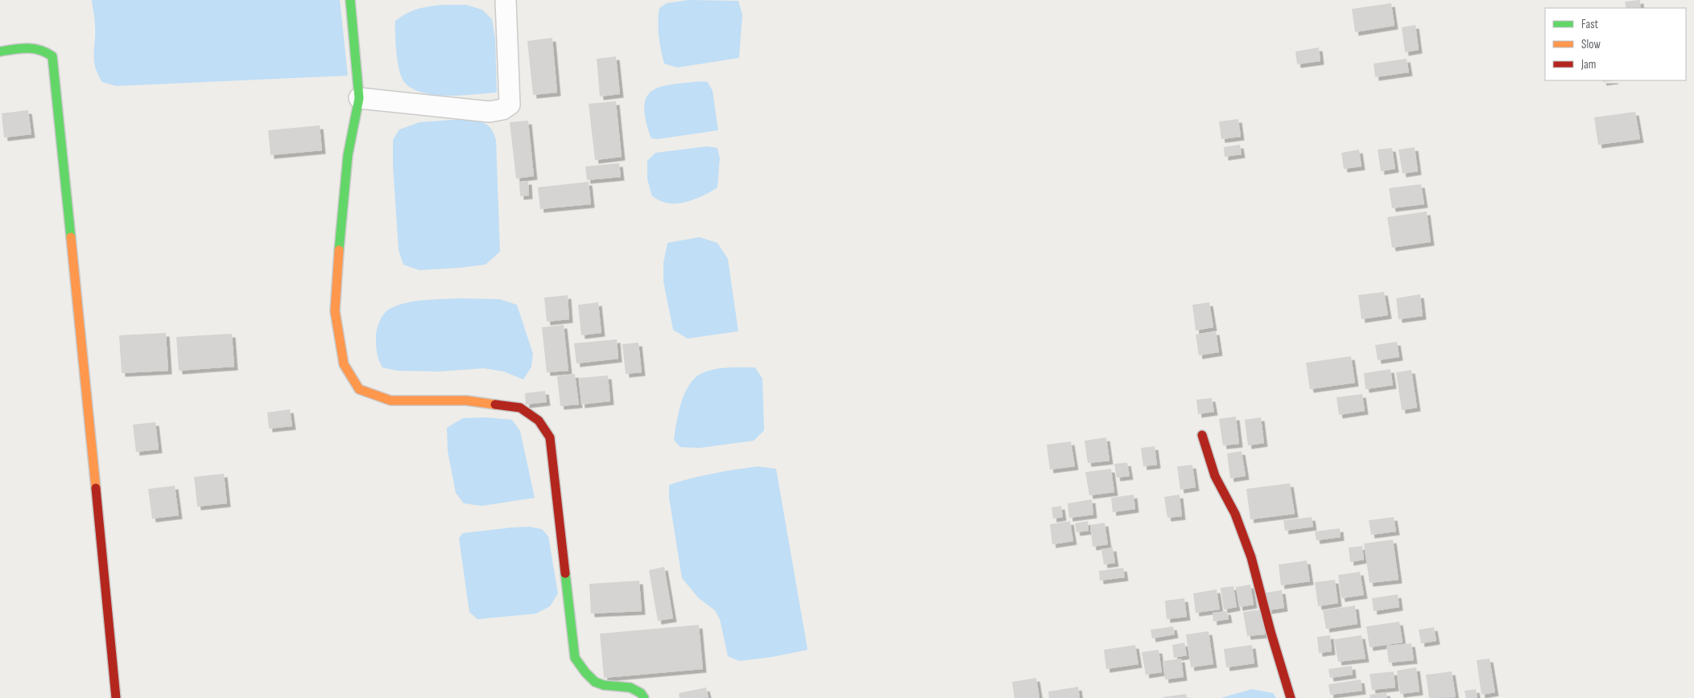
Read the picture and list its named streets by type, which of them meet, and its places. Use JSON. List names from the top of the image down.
{
  "legend": ["Fast", "Slow", "Jam"]
}
